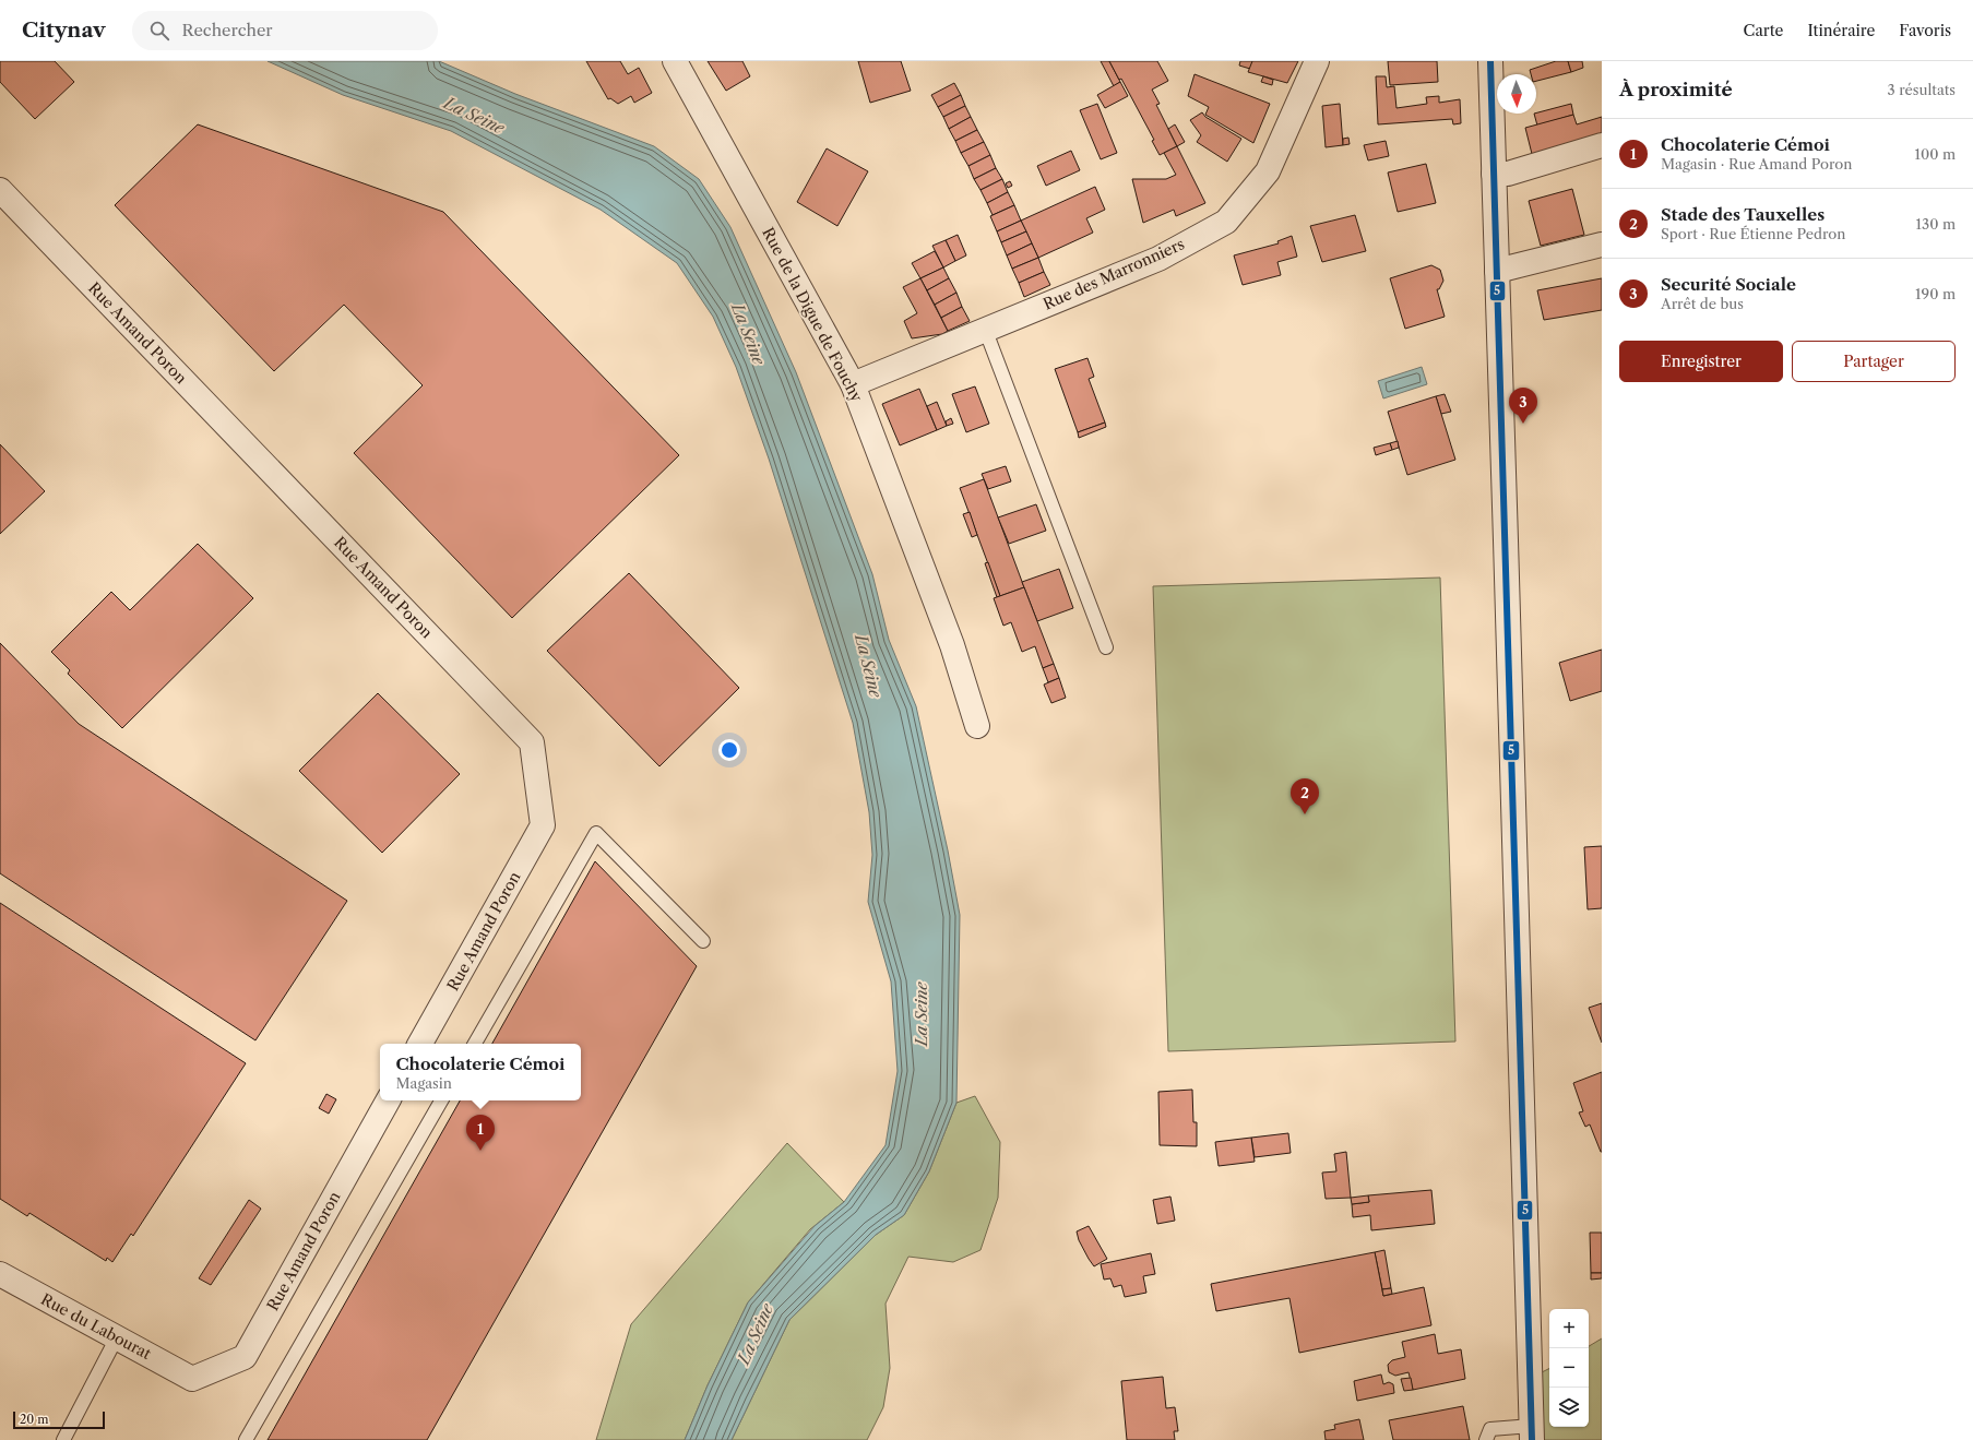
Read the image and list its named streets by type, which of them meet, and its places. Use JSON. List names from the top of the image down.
{
  "streets": {
    "street": [
      "Rue des Marronniers",
      "Rue de la Digue de Fouchy",
      "Rue Amand Poron",
      "Rue du Labourat"
    ]
  },
  "crossings": [
    ["Rue des Marronniers", "Rue de la Digue de Fouchy"],
    ["Rue Amand Poron", "Rue du Labourat"]
  ],
  "water": ["La Seine"],
  "lines": ["transit line 5"],
  "scale_bar": "20 m",
  "north": "bottom",
  "page": {
    "header": "Citynav",
    "search": "Rechercher",
    "nav": ["Carte", "Itinéraire", "Favoris"],
    "heading": ["À proximité", "3 résultats"],
    "list": [
      {
        "mark": "1",
        "name": "Chocolaterie Cémoi",
        "note": "Magasin · Rue Amand Poron",
        "value": "100 m"
      },
      {
        "mark": "2",
        "name": "Stade des Tauxelles",
        "note": "Sport · Rue Étienne Pedron",
        "value": "130 m"
      },
      {
        "mark": "3",
        "name": "Securité Sociale",
        "note": "Arrêt de bus",
        "value": "190 m"
      }
    ],
    "buttons": ["Enregistrer", "Partager"],
    "pins": ["3", "2", "1"],
    "popup": ["Chocolaterie Cémoi", "Magasin"],
    "map_buttons": ["+", "−"],
    "scale": "20 m"
  }
}
